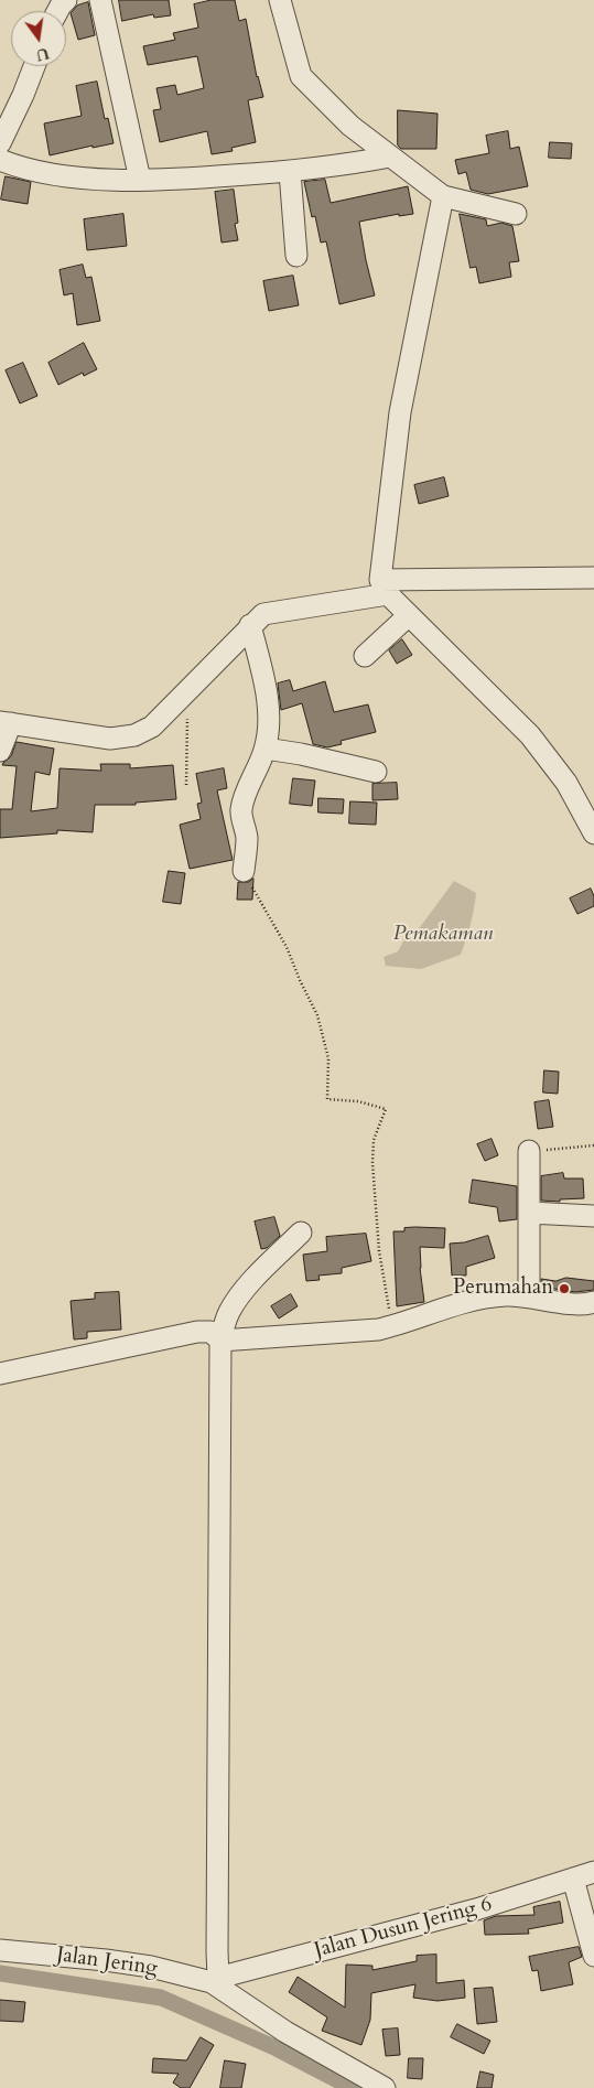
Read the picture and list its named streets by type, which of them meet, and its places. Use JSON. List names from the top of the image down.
{
  "streets": {
    "street": ["Jalan Dusun Jering 6", "Jalan Jering"]
  },
  "crossings": [
    ["Jalan Dusun Jering 6", "Jalan Jering"]
  ],
  "parks": ["Pemakaman"],
  "places": ["Perumahan"],
  "north": "bottom"
}
